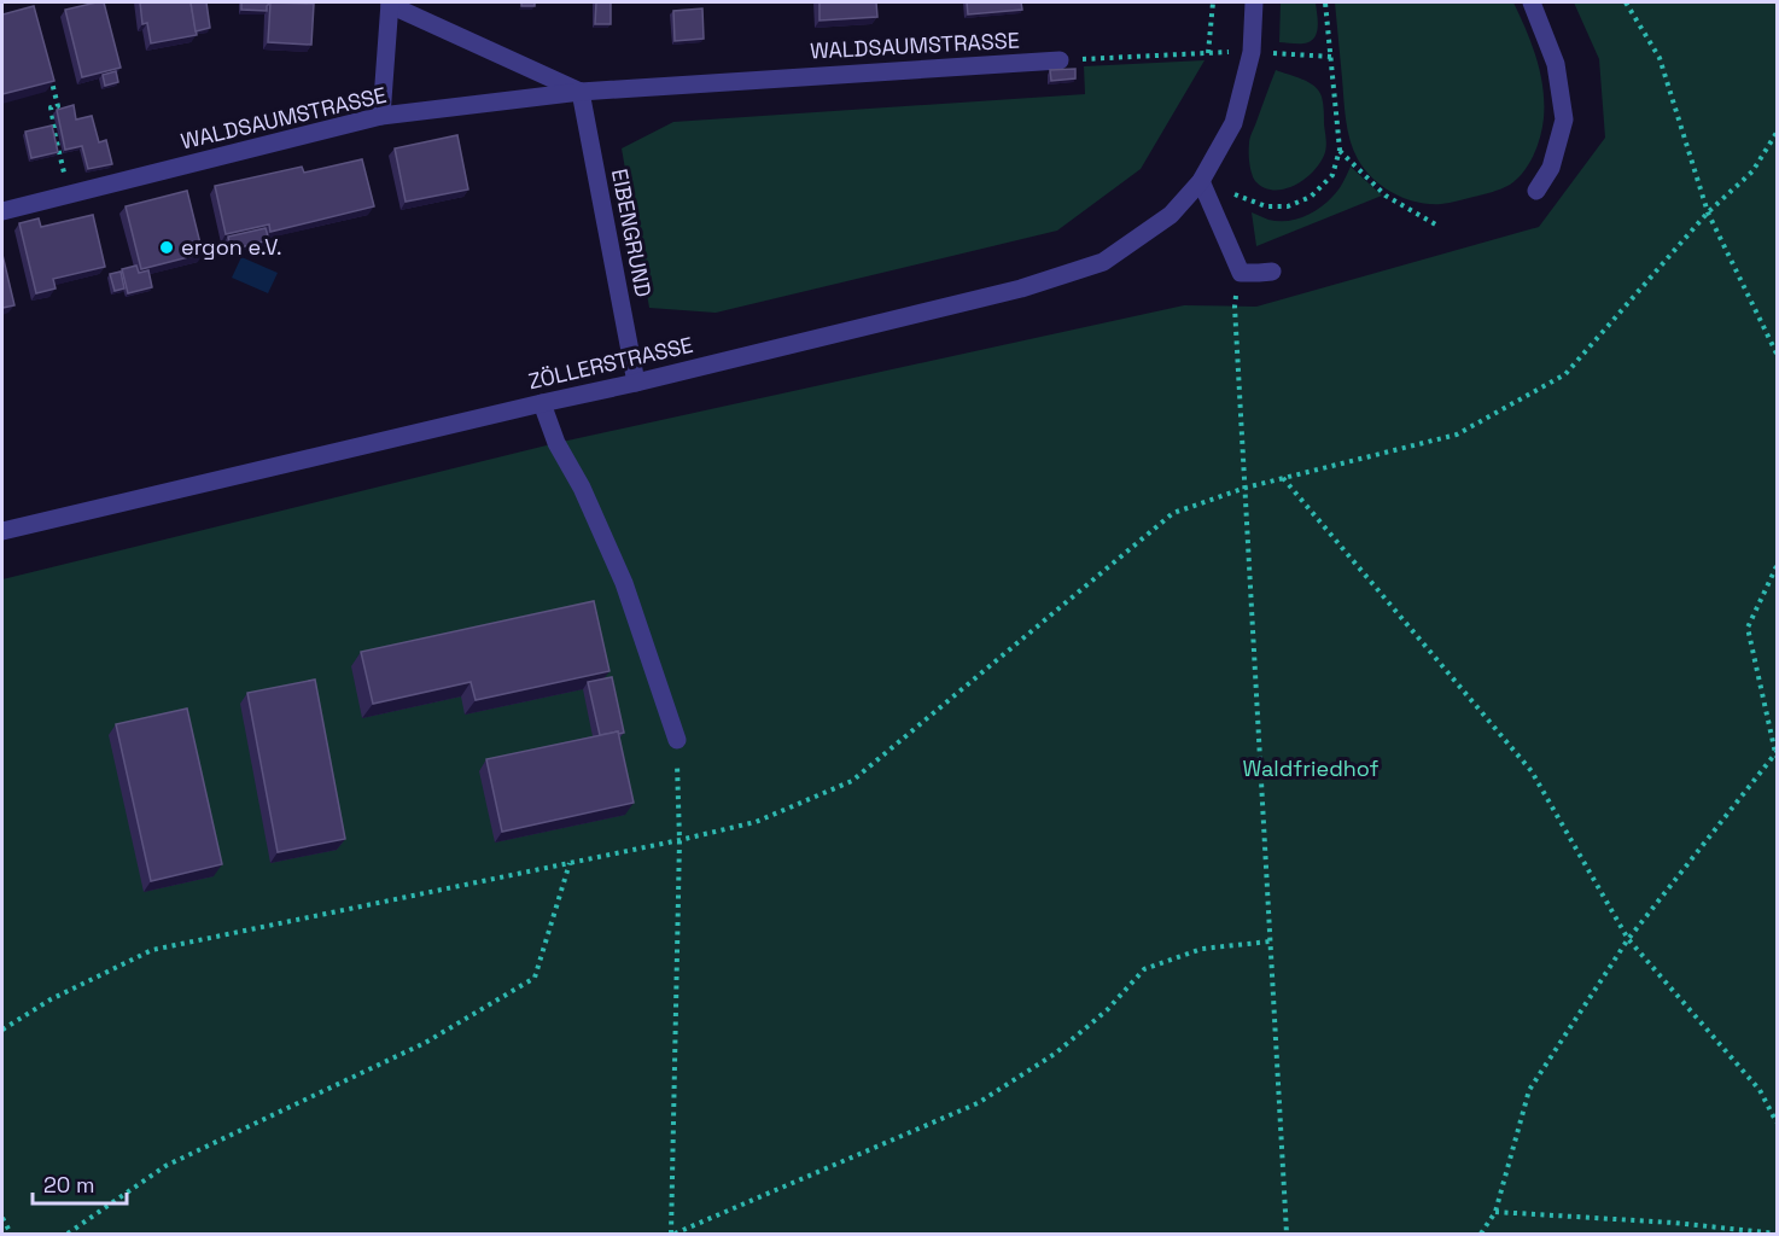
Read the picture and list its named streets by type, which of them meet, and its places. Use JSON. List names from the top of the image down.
{
  "streets": {
    "street": ["WALDSAUMSTRASSE", "EIBENGRUND", "ZÖLLERSTRASSE"]
  },
  "crossings": [
    ["WALDSAUMSTRASSE", "EIBENGRUND"],
    ["EIBENGRUND", "ZÖLLERSTRASSE"]
  ],
  "parks": ["Waldfriedhof"],
  "places": ["ergon e.V."],
  "scale_bar": "20 m"
}
